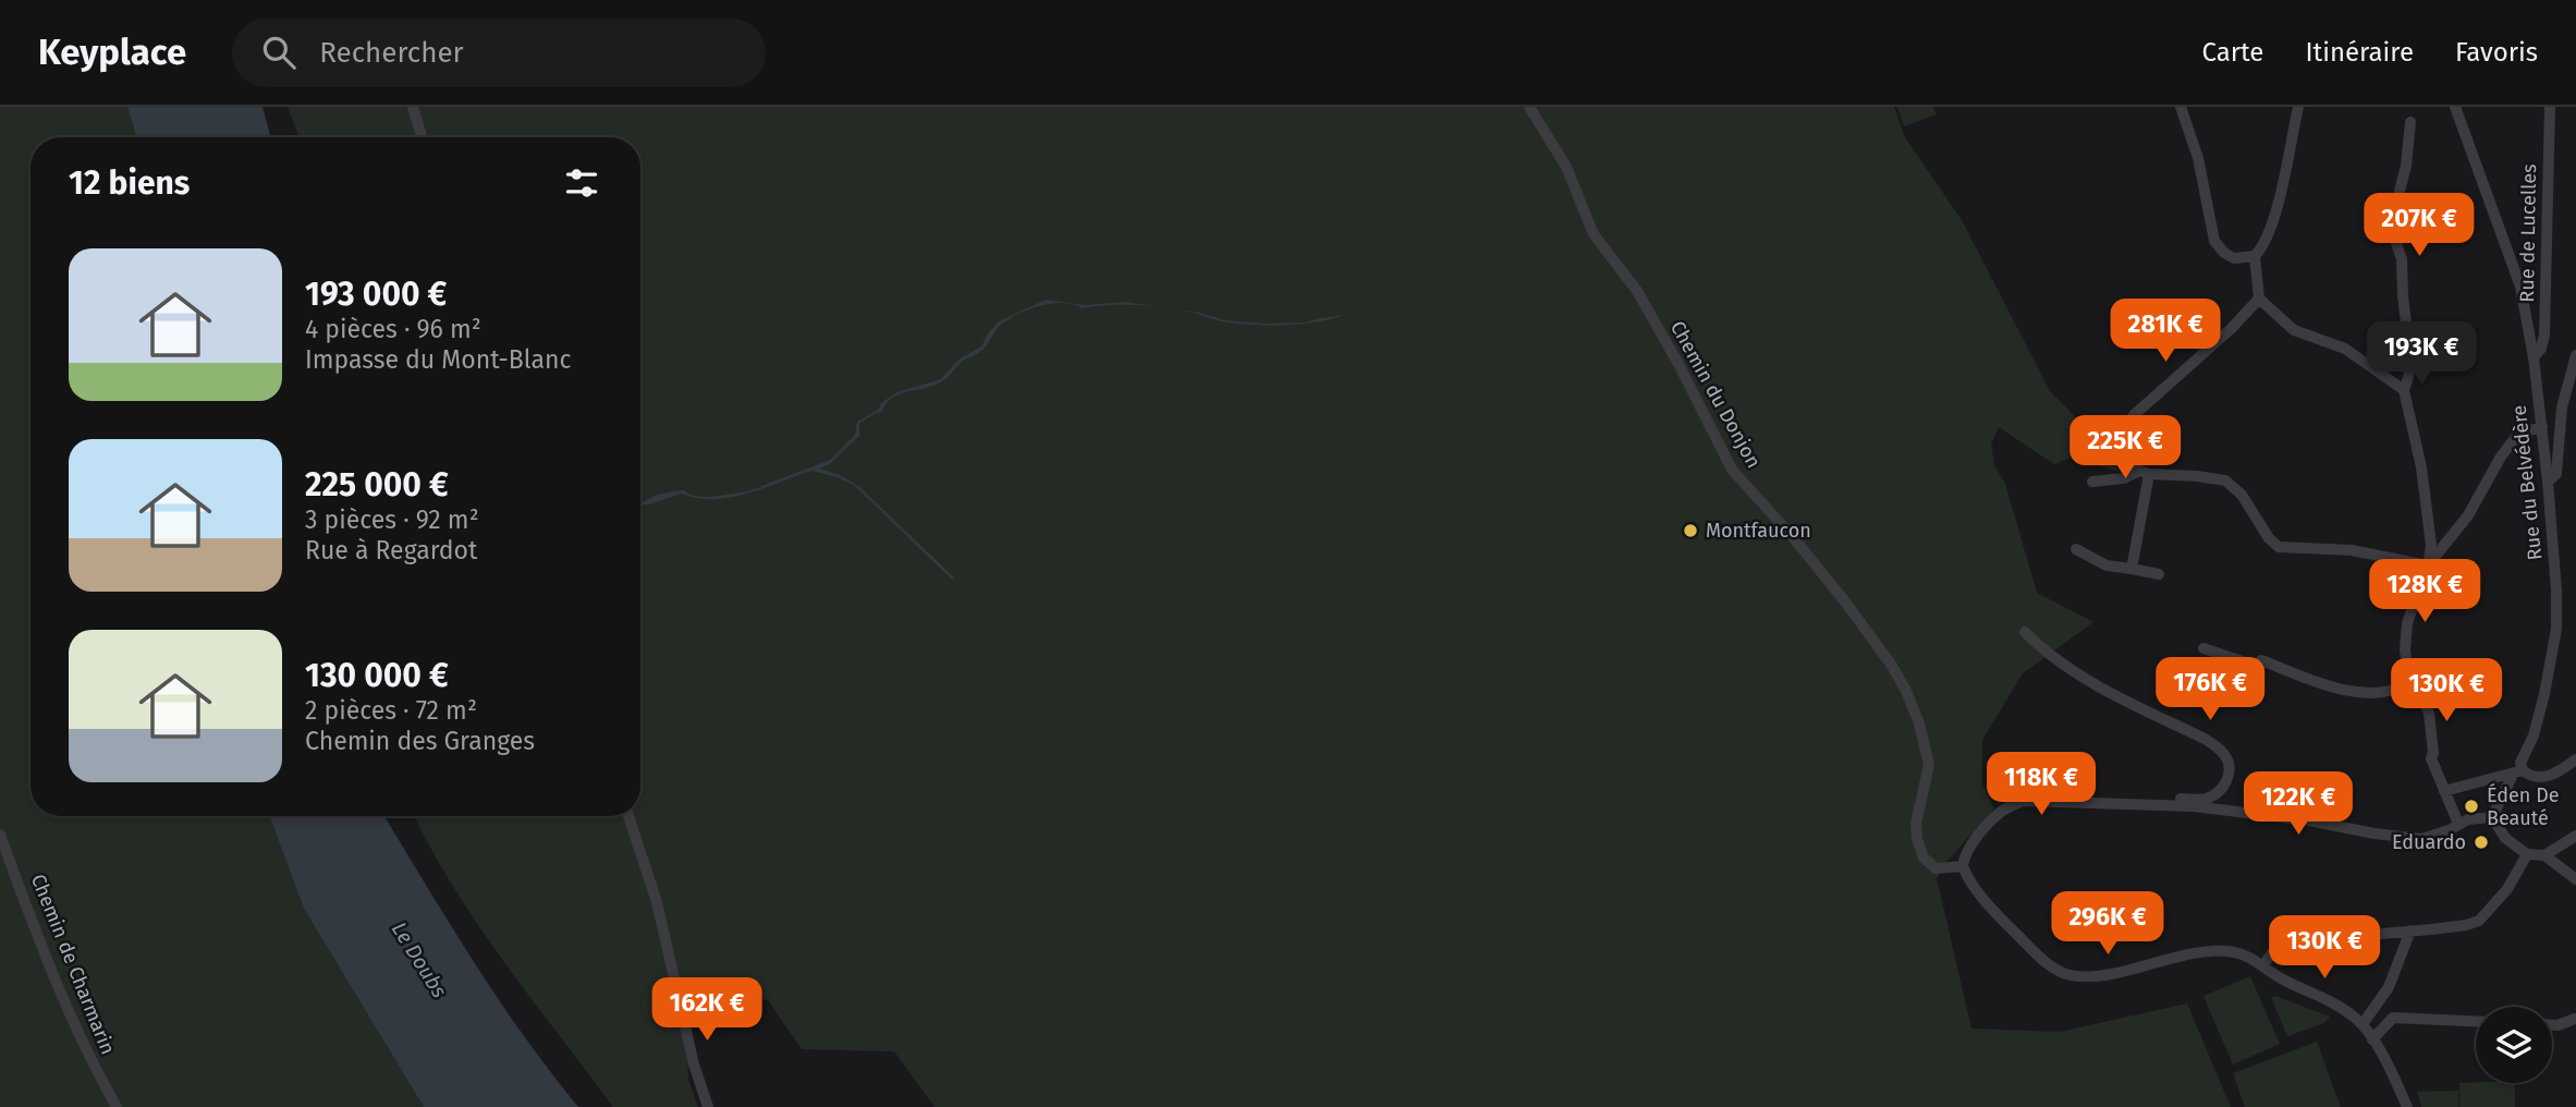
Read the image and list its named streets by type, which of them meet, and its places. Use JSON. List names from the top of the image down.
{
  "streets": {
    "street": [
      "Rue de Lucelles",
      "Chemin du Donjon",
      "Rue du Belvédère",
      "Chemin de Charmarin"
    ]
  },
  "crossings": [
    ["Rue de Lucelles", "Rue du Belvédère"]
  ],
  "water": ["Le Doubs"],
  "places": ["Montfaucon", "Éden De Beauté", "Eduardo"],
  "page": {
    "header": "Keyplace",
    "search": "Rechercher",
    "nav": ["Carte", "Itinéraire", "Favoris"],
    "heading": "12 biens",
    "price": [
      "207K €",
      "281K €",
      "193K €",
      "225K €",
      "128K €",
      "176K €",
      "130K €",
      "118K €",
      "122K €",
      "296K €",
      "130K €",
      "162K €"
    ],
    "list": [
      {
        "name": "193 000 €",
        "note": "4 pièces · 96 m² · Impasse du Mont-Blanc"
      },
      {
        "name": "225 000 €",
        "note": "3 pièces · 92 m² · Rue à Regardot"
      },
      {
        "name": "130 000 €",
        "note": "2 pièces · 72 m² · Chemin des Granges"
      }
    ]
  }
}
